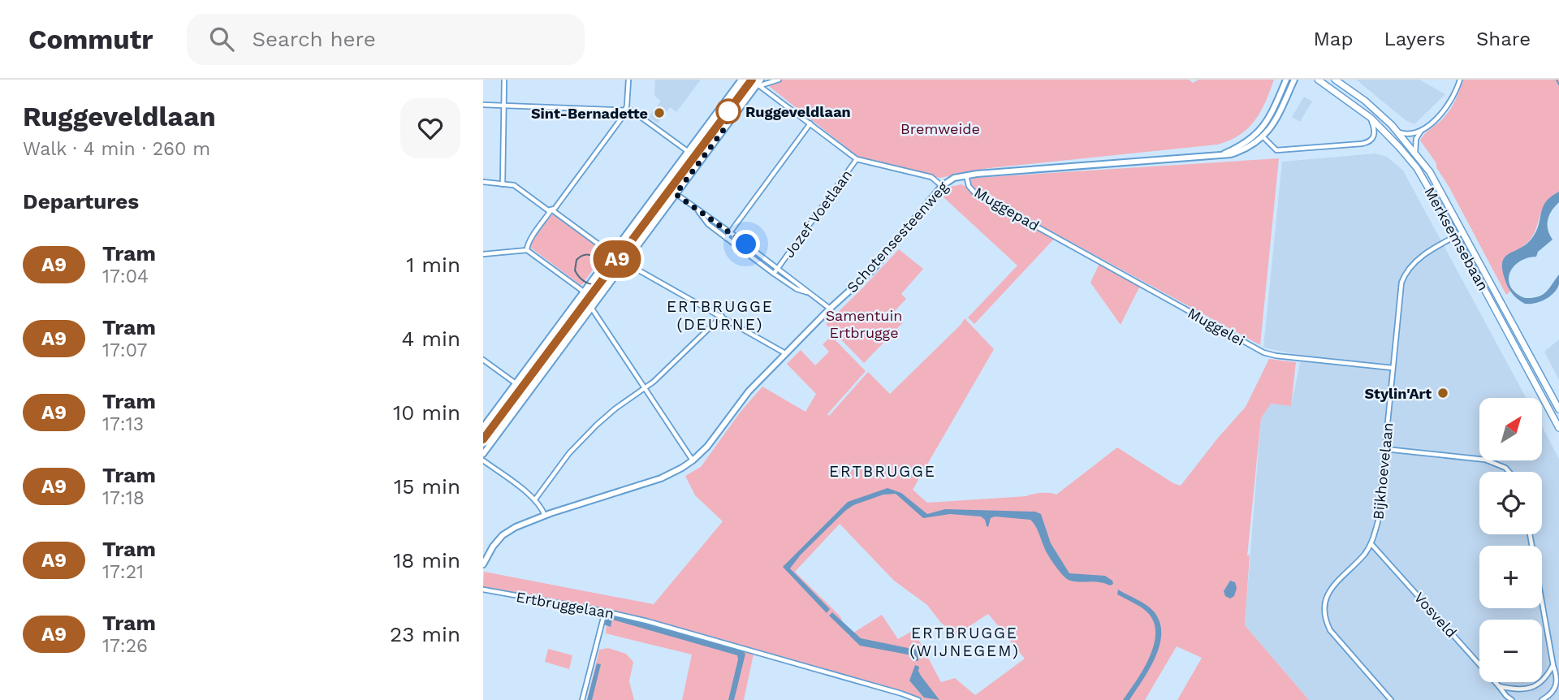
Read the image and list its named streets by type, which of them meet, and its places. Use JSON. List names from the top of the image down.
{
  "streets": {
    "main road": ["Merksemsebaan"],
    "street": [
      "Muggepad",
      "Jozef Voetlaan",
      "Schotensesteenweg",
      "Muggelei",
      "Bijkhoevelaan",
      "Ertbruggelaan",
      "Vosveld"
    ]
  },
  "crossings": [
    ["Muggepad", "Schotensesteenweg"],
    ["Muggepad", "Muggelei"],
    ["Merksemsebaan", "Bijkhoevelaan"],
    ["Muggelei", "Bijkhoevelaan"],
    ["Bijkhoevelaan", "Vosveld"]
  ],
  "districts": ["ERTBRUGGE (DEURNE)", "ERTBRUGGE", "ERTBRUGGE (WIJNEGEM)"],
  "parks": ["Bremweide", "Samentuin Ertbrugge"],
  "places": ["Ruggeveldlaan", "Sint-Bernadette", "Stylin'Art"],
  "lines": ["tram line A9"],
  "north": "top right",
  "page": {
    "header": "Commutr",
    "search": "Search here",
    "nav": ["Map", "Layers", "Share"],
    "heading": [
      ["Ruggeveldlaan", "Walk · 4 min · 260 m"],
      "Departures"
    ],
    "on_map": "A9",
    "list": [
      {
        "mark": "A9",
        "name": "Tram",
        "note": "17:04",
        "value": "1 min"
      },
      {
        "mark": "A9",
        "name": "Tram",
        "note": "17:07",
        "value": "4 min"
      },
      {
        "mark": "A9",
        "name": "Tram",
        "note": "17:13",
        "value": "10 min"
      },
      {
        "mark": "A9",
        "name": "Tram",
        "note": "17:18",
        "value": "15 min"
      },
      {
        "mark": "A9",
        "name": "Tram",
        "note": "17:21",
        "value": "18 min"
      },
      {
        "mark": "A9",
        "name": "Tram",
        "note": "17:26",
        "value": "23 min"
      }
    ],
    "map_buttons": ["+", "−"]
  }
}
